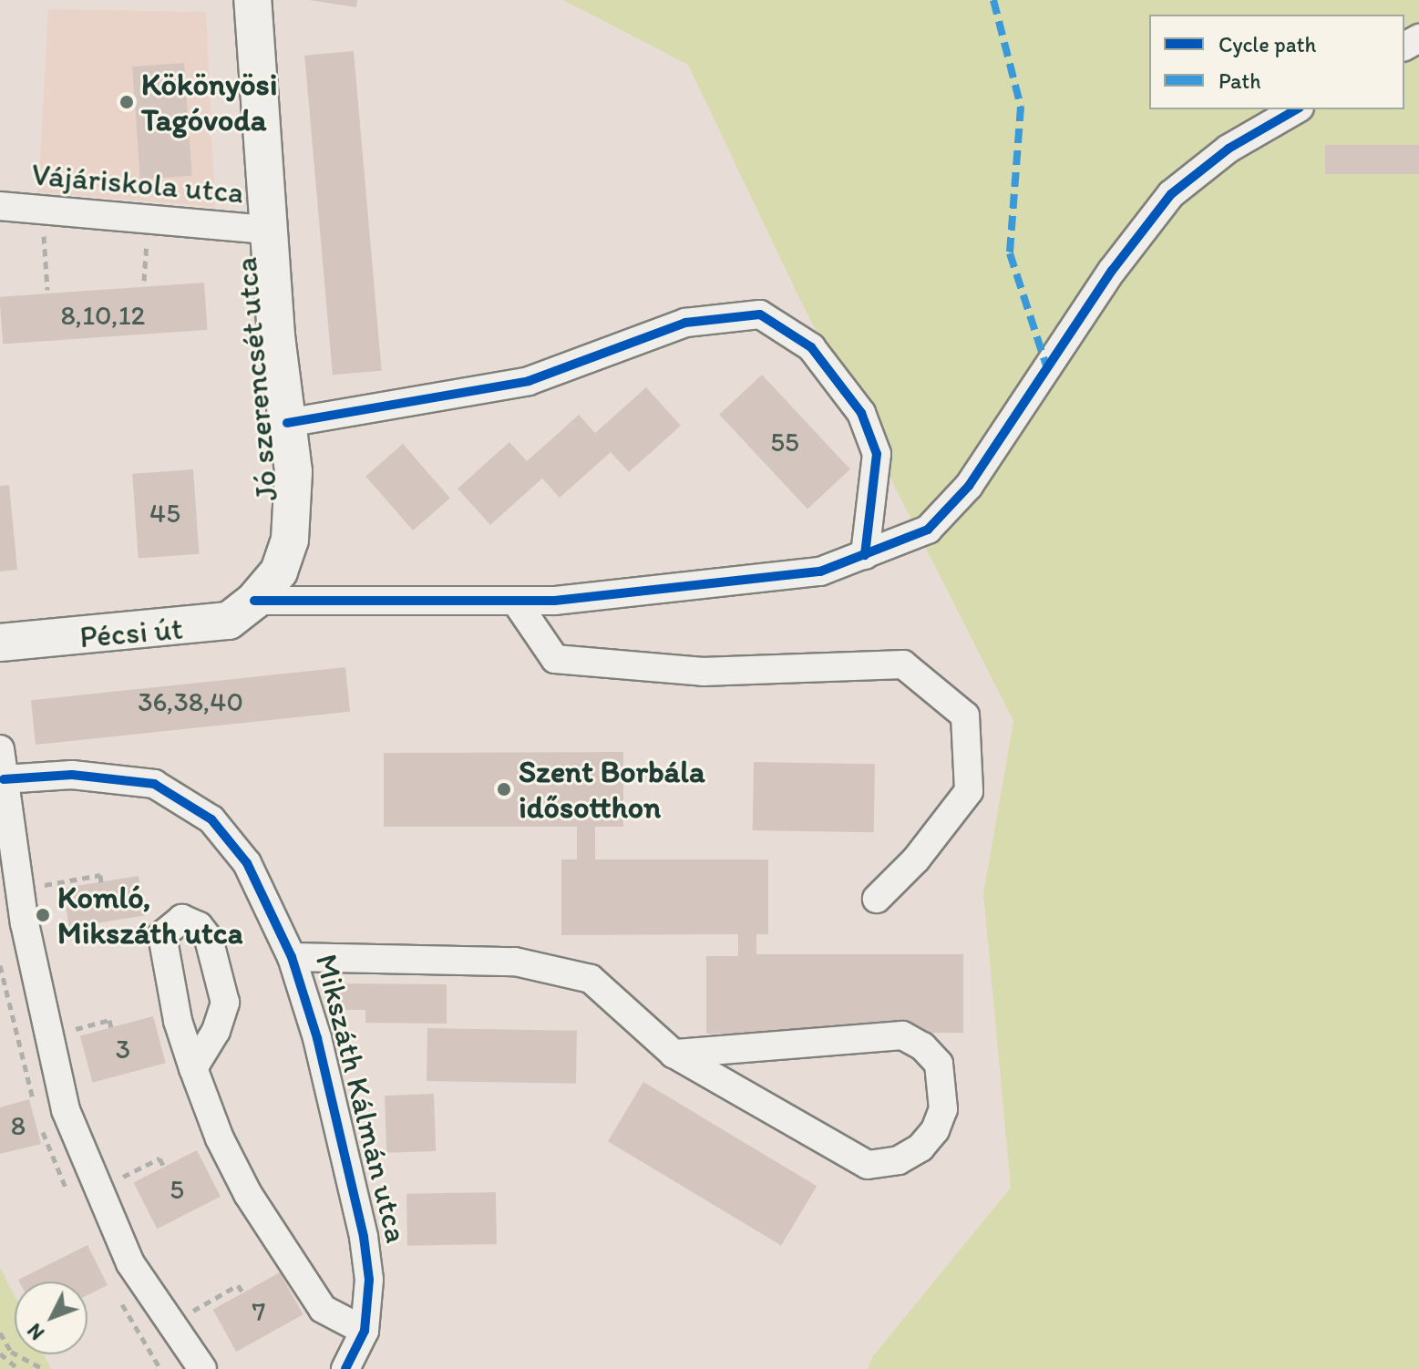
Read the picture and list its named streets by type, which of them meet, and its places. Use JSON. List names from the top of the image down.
{
  "streets": {
    "main road": ["Jó szerencsét utca", "Pécsi út"],
    "street": ["Vájáriskola utca", "Mikszáth Kálmán utca"]
  },
  "crossings": [
    ["Vájáriskola utca", "Jó szerencsét utca"],
    ["Jó szerencsét utca", "Pécsi út"]
  ],
  "places": ["Kökönyösi Tagóvoda", "Szent Borbála idősotthon", "Komló, Mikszáth utca"],
  "house_numbers": [
    "8,10,12",
    "55",
    "45",
    "36,38,40",
    "3",
    "8",
    "5",
    "7"
  ],
  "legend": ["Cycle path", "Path"],
  "north": "bottom left"
}
